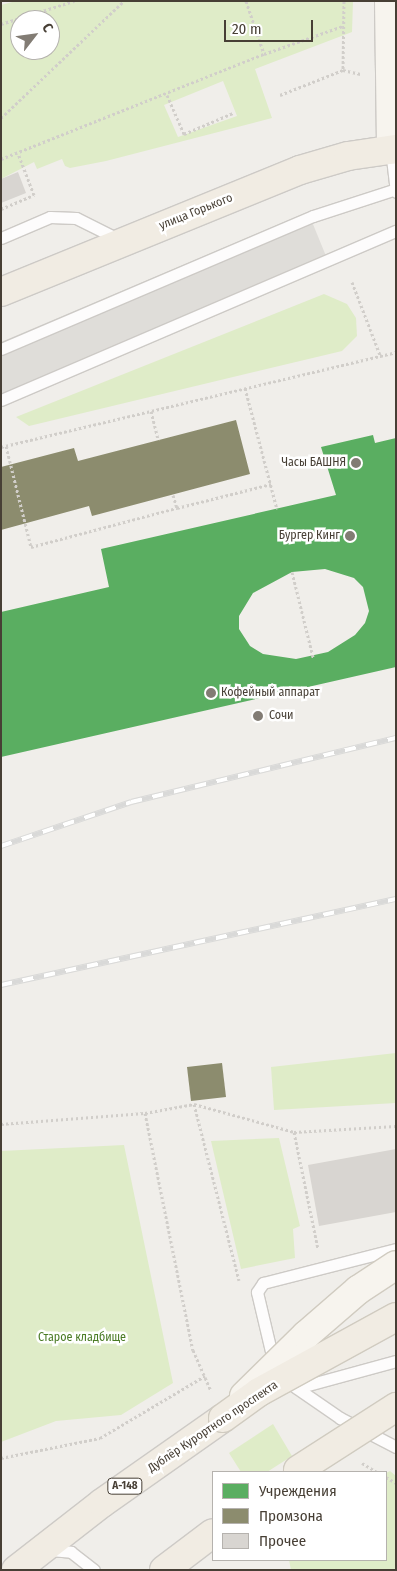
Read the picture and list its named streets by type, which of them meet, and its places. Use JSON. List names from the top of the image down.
{
  "streets": {
    "main road": ["улица Горького", "Дублёр Курортного проспекта", "А-148"]
  },
  "crossings": [
    ["Дублёр Курортного проспекта", "А-148"]
  ],
  "parks": ["Старое кладбище"],
  "places": [
    "Часы БАШНЯ",
    "Бургер Кинг",
    "Кофейный аппарат",
    "Сочи"
  ],
  "legend": ["Учреждения", "Промзона", "Прочее"],
  "scale_bar": "20 m",
  "north": "top right"
}
